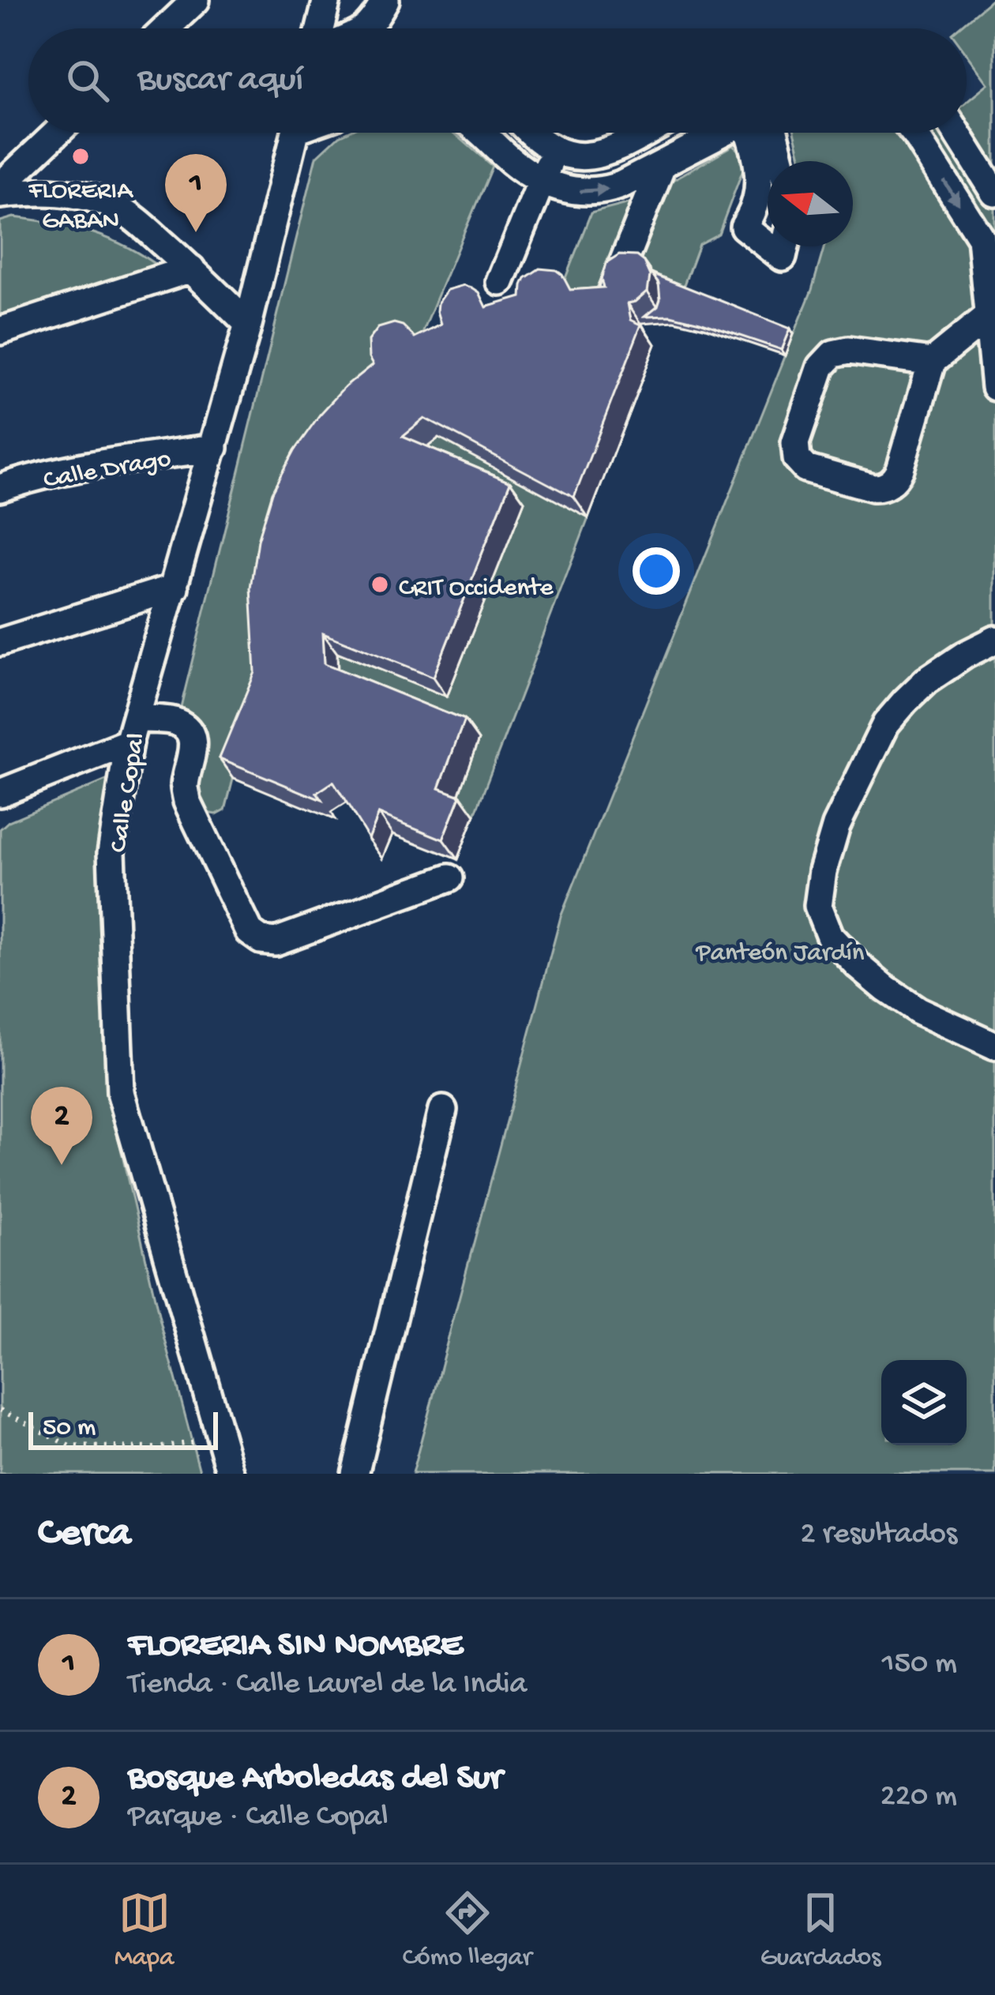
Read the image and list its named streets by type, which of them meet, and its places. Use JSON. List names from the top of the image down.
{
  "streets": {
    "street": ["Calle Drago", "Calle Copal"]
  },
  "crossings": [
    ["Calle Drago", "Calle Copal"]
  ],
  "parks": ["Panteón Jardín"],
  "places": ["FLORERIA GABAN", "CRIT Occidente"],
  "scale_bar": "50 m",
  "north": "left",
  "page": {
    "search": "Buscar aquí",
    "pins": ["1", "2"],
    "scale": "50 m",
    "heading": ["Cerca", "2 resultados"],
    "list": [
      {
        "mark": "1",
        "name": "FLORERIA SIN NOMBRE",
        "note": "Tienda · Calle Laurel de la India",
        "value": "150 m"
      },
      {
        "mark": "2",
        "name": "Bosque Arboledas del Sur",
        "note": "Parque · Calle Copal",
        "value": "220 m"
      }
    ],
    "nav": ["Mapa", "Cómo llegar", "Guardados"]
  }
}
